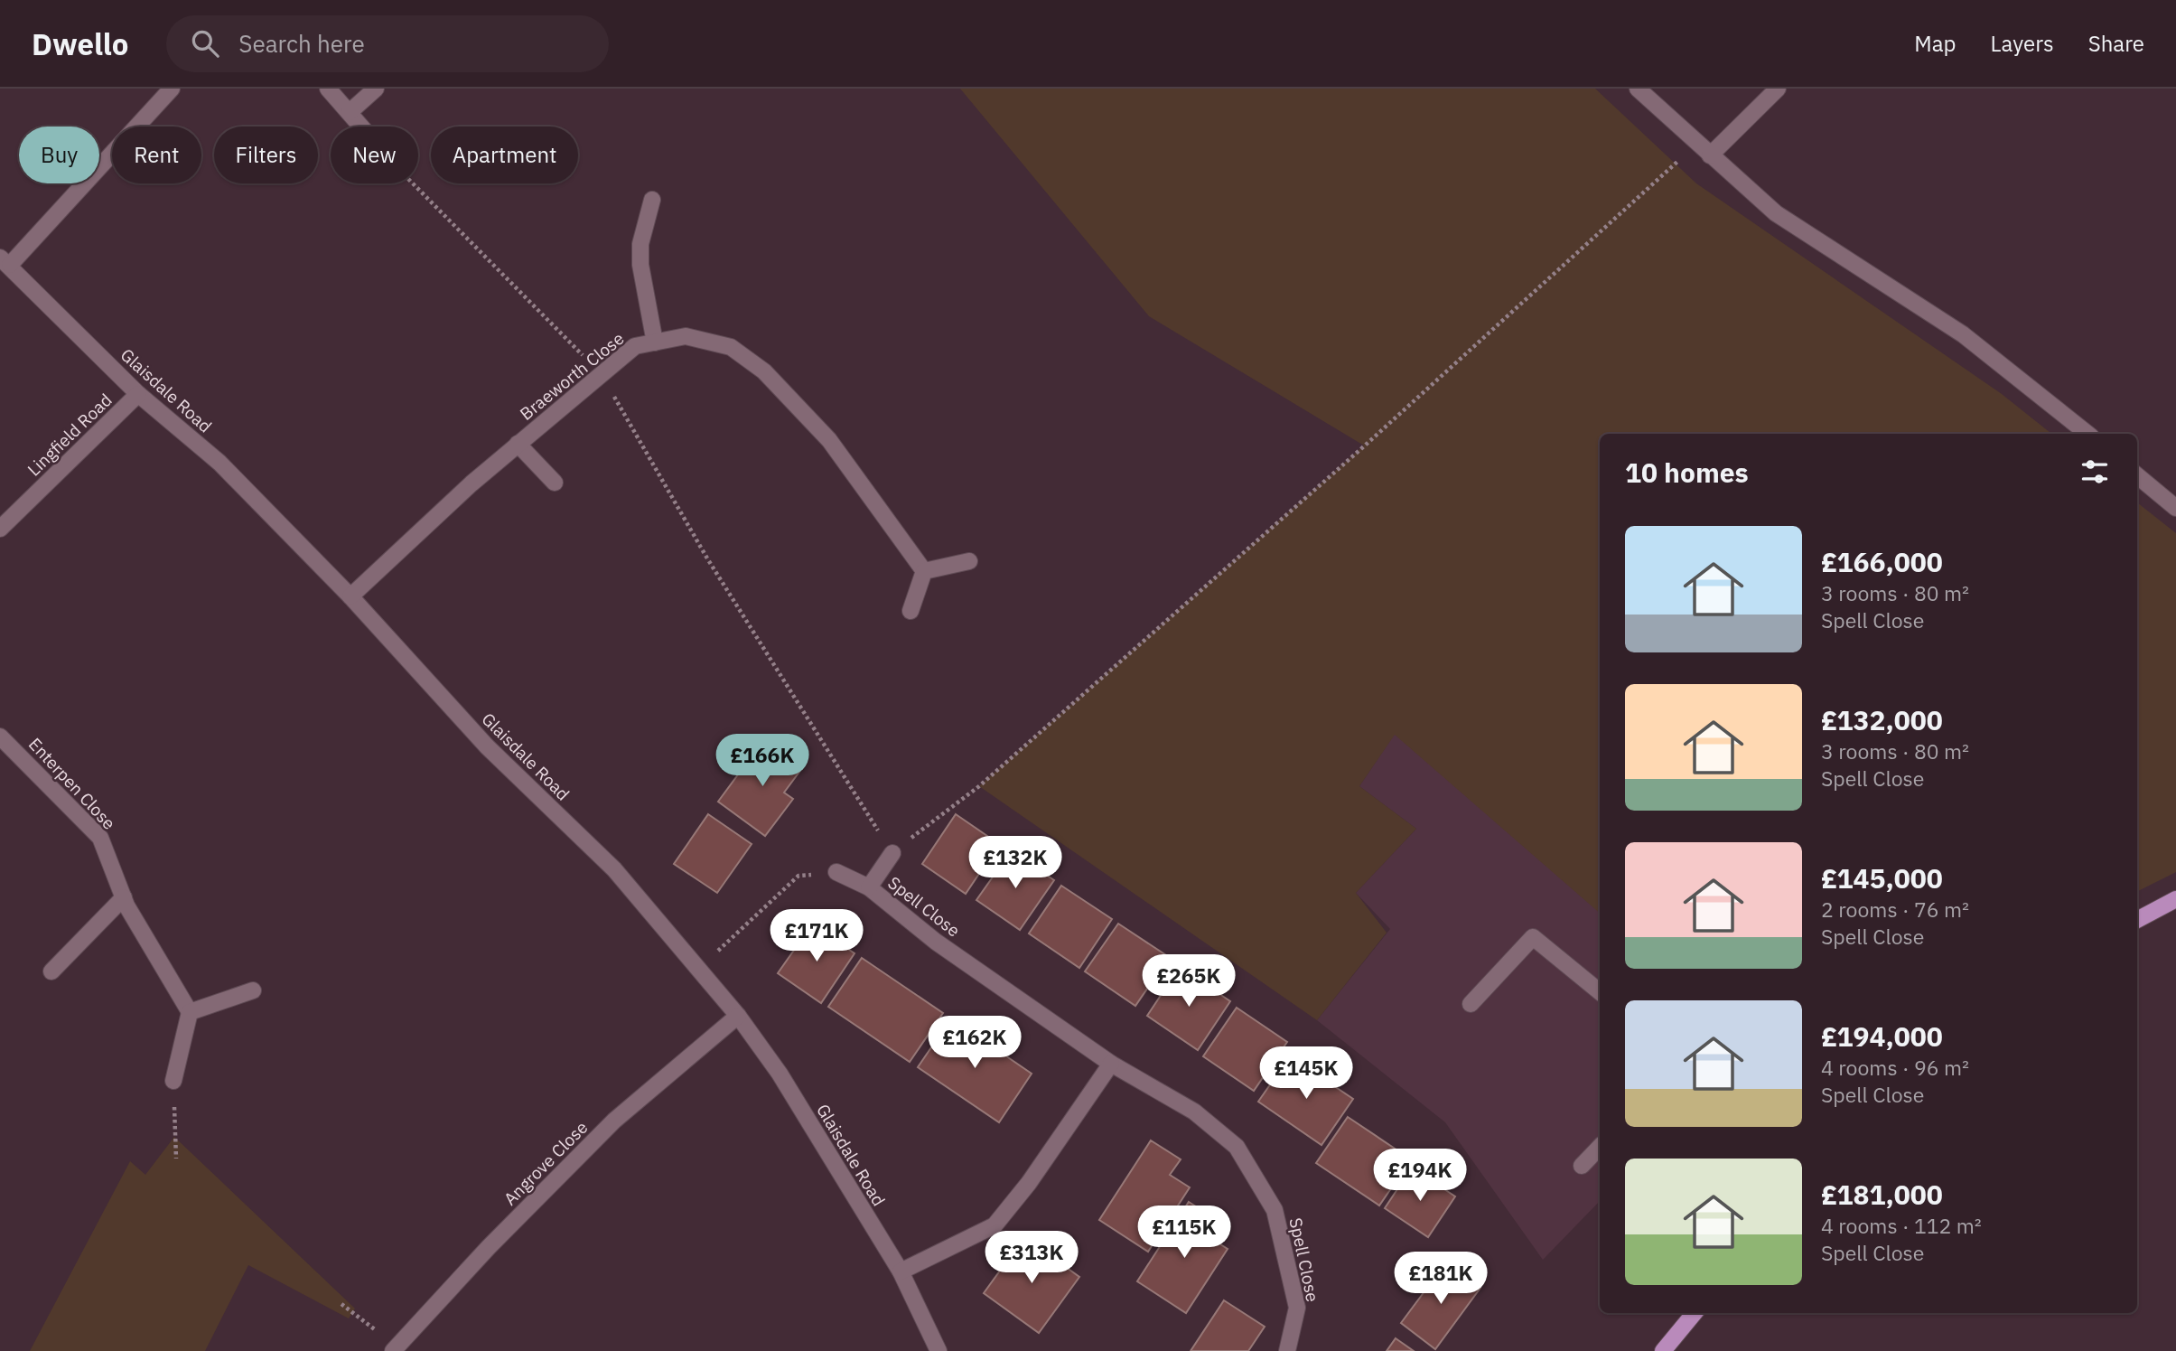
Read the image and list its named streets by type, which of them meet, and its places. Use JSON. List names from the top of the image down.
{
  "streets": {
    "street": [
      "Braeworth Close",
      "Glaisdale Road",
      "Lingfield Road",
      "Enterpen Close",
      "Spell Close",
      "Angrove Close"
    ]
  },
  "crossings": [
    ["Braeworth Close", "Glaisdale Road"],
    ["Glaisdale Road", "Lingfield Road"],
    ["Glaisdale Road", "Angrove Close"]
  ],
  "page": {
    "header": "Dwello",
    "search": "Search here",
    "nav": ["Map", "Layers", "Share"],
    "chip": [
      "Buy",
      "Rent",
      "Filters",
      "New",
      "Apartment"
    ],
    "heading": "10 homes",
    "list": [
      {
        "name": "£166,000",
        "note": "3 rooms · 80 m² · Spell Close"
      },
      {
        "name": "£132,000",
        "note": "3 rooms · 80 m² · Spell Close"
      },
      {
        "name": "£145,000",
        "note": "2 rooms · 76 m² · Spell Close"
      },
      {
        "name": "£194,000",
        "note": "4 rooms · 96 m² · Spell Close"
      },
      {
        "name": "£181,000",
        "note": "4 rooms · 112 m² · Spell Close"
      }
    ],
    "price": [
      "£166K",
      "£132K",
      "£171K",
      "£265K",
      "£162K",
      "£145K",
      "£194K",
      "£115K",
      "£313K",
      "£181K"
    ]
  }
}
